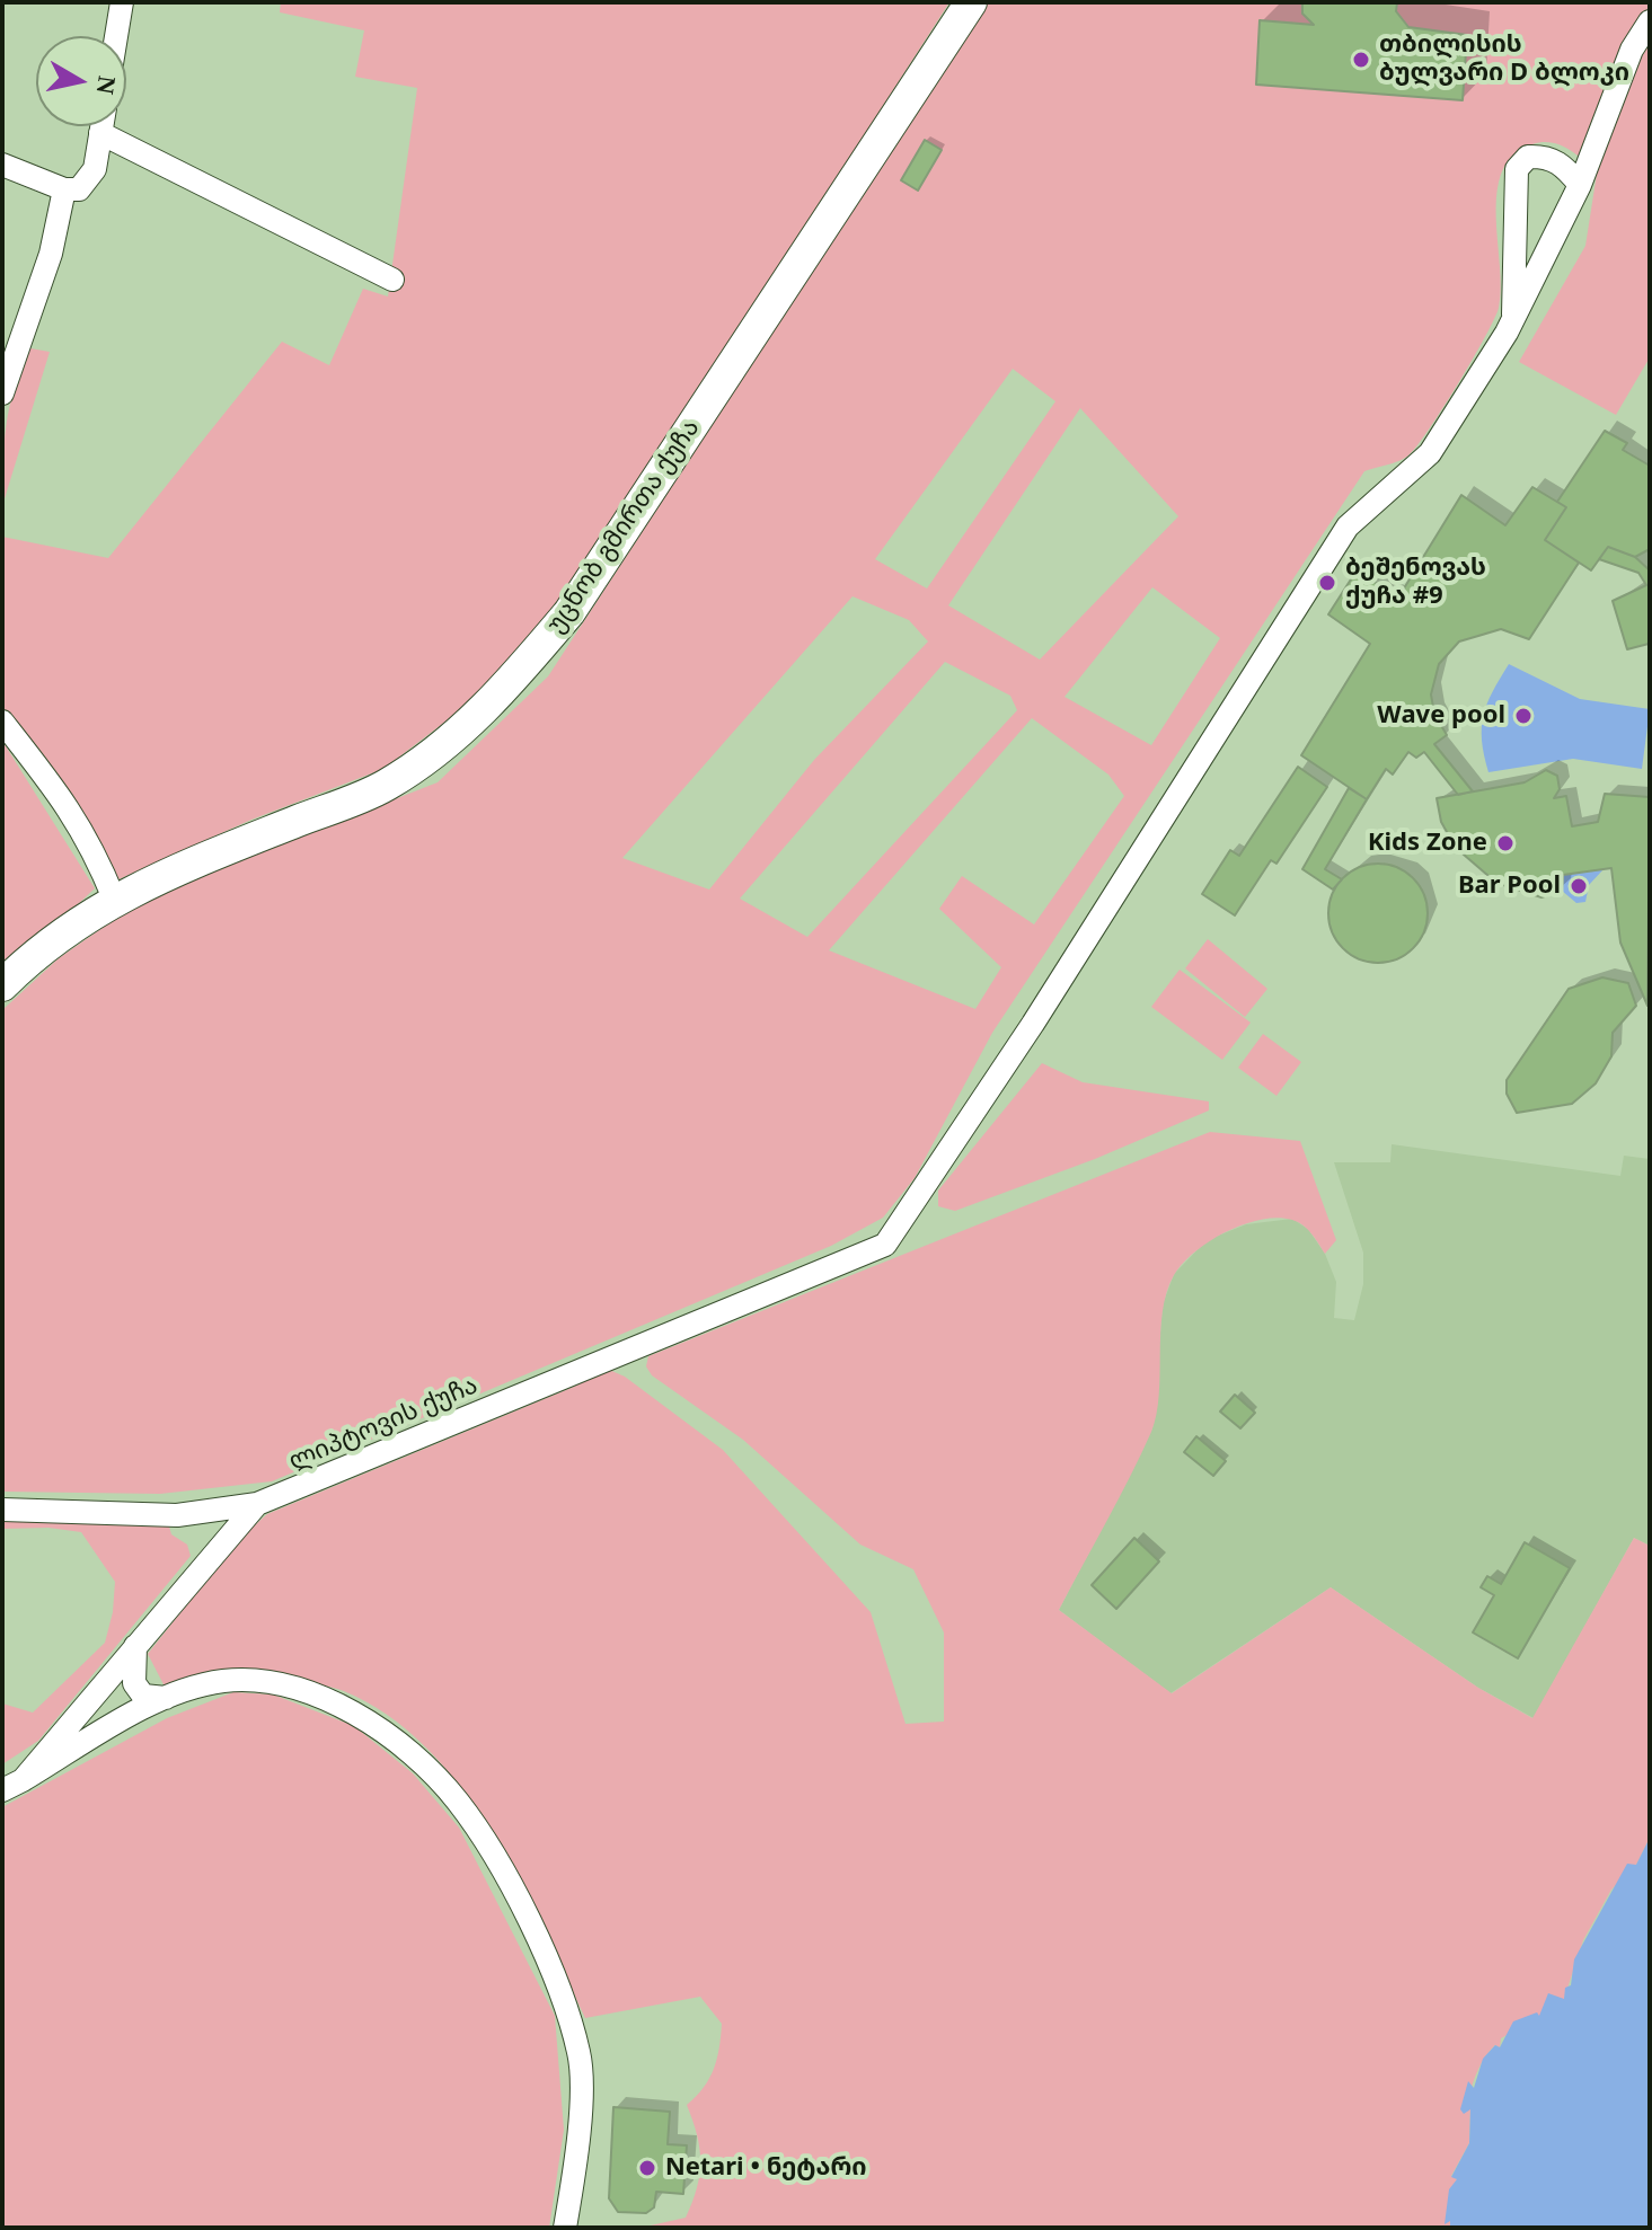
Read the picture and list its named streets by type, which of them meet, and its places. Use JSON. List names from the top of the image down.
{
  "streets": {
    "main road": ["უცნობ გმირთა ქუჩა"],
    "street": ["ლიპტოვის ქუჩა"]
  },
  "places": [
    "თბილისის ბულვარი D ბლოკი",
    "ბეშენოვას ქუჩა #9",
    "Wave pool",
    "Kids Zone",
    "Bar Pool",
    "Netari • ნეტარი"
  ],
  "north": "right"
}
